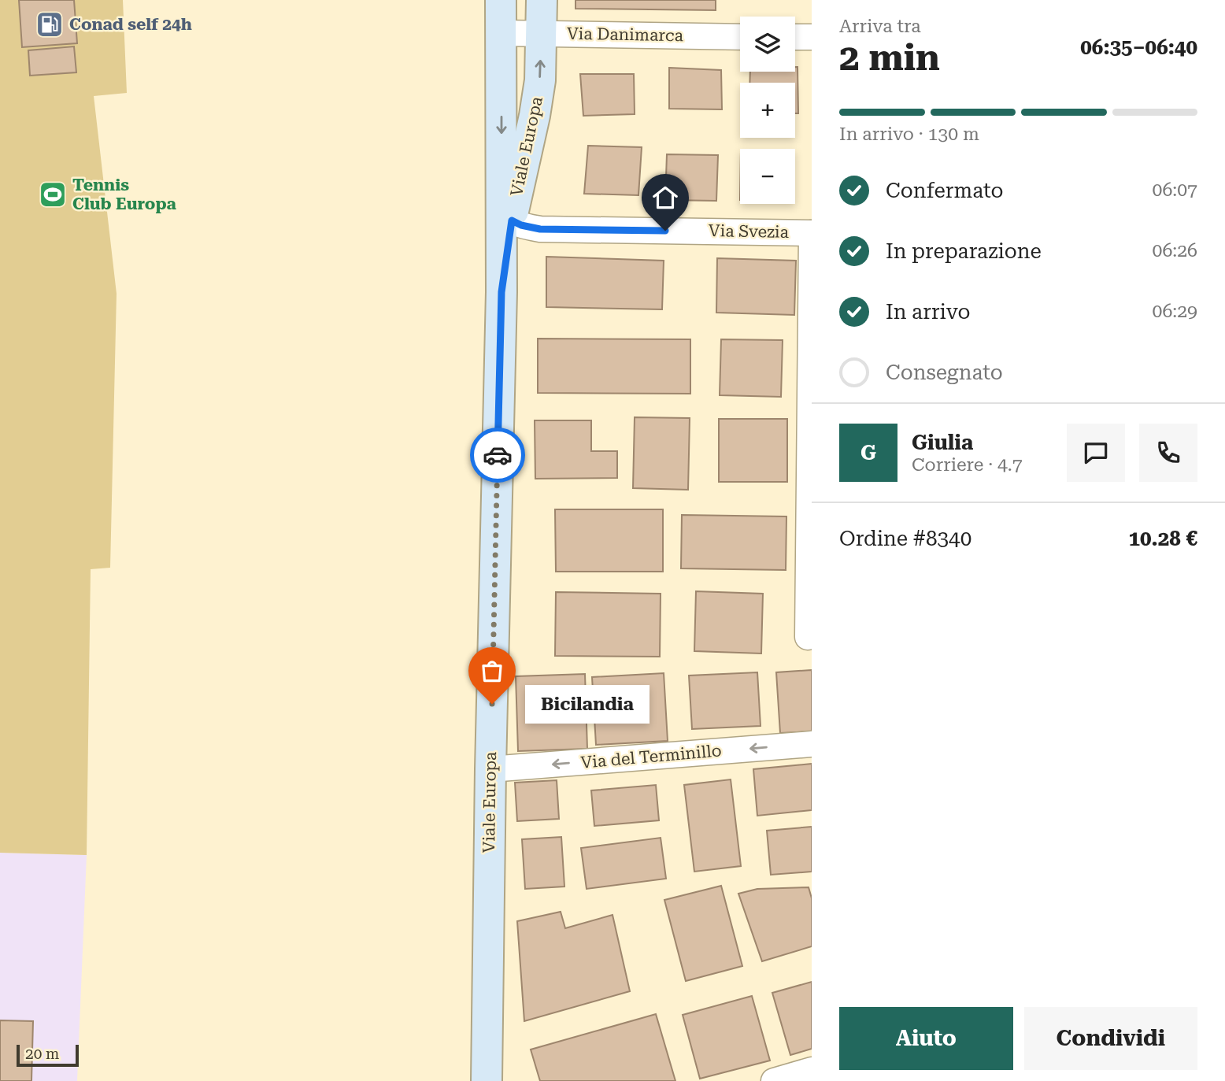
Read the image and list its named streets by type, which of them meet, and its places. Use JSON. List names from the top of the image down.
{
  "streets": {
    "street": [
      "Via Danimarca",
      "Viale Europa",
      "Via Svezia",
      "Via del Terminillo"
    ]
  },
  "crossings": [
    ["Via Danimarca", "Viale Europa"],
    ["Viale Europa", "Via Svezia"],
    ["Viale Europa", "Via del Terminillo"]
  ],
  "one_way": ["Via del Terminillo"],
  "places": {
    "fuel station": ["Conad self 24h"],
    "sports": ["Tennis Club Europa"],
    "other": ["Bicilandia"]
  },
  "scale_bar": "20 m",
  "page": {
    "heading": ["2 min", "Arriva tra", "06:35–06:40"],
    "panel": [
      "Giulia",
      "Corriere · 4.7",
      "Ordine #8340",
      "10.28 €"
    ],
    "map_buttons": ["+", "−"],
    "bar": "In arrivo · 130 m",
    "list": [
      ["Confermato", "06:07"],
      ["In preparazione", "06:26"],
      ["In arrivo", "06:29"],
      "Consegnato"
    ],
    "round": "G",
    "bubble": "Bicilandia",
    "buttons": ["Aiuto", "Condividi"],
    "scale": "20 m"
  }
}
